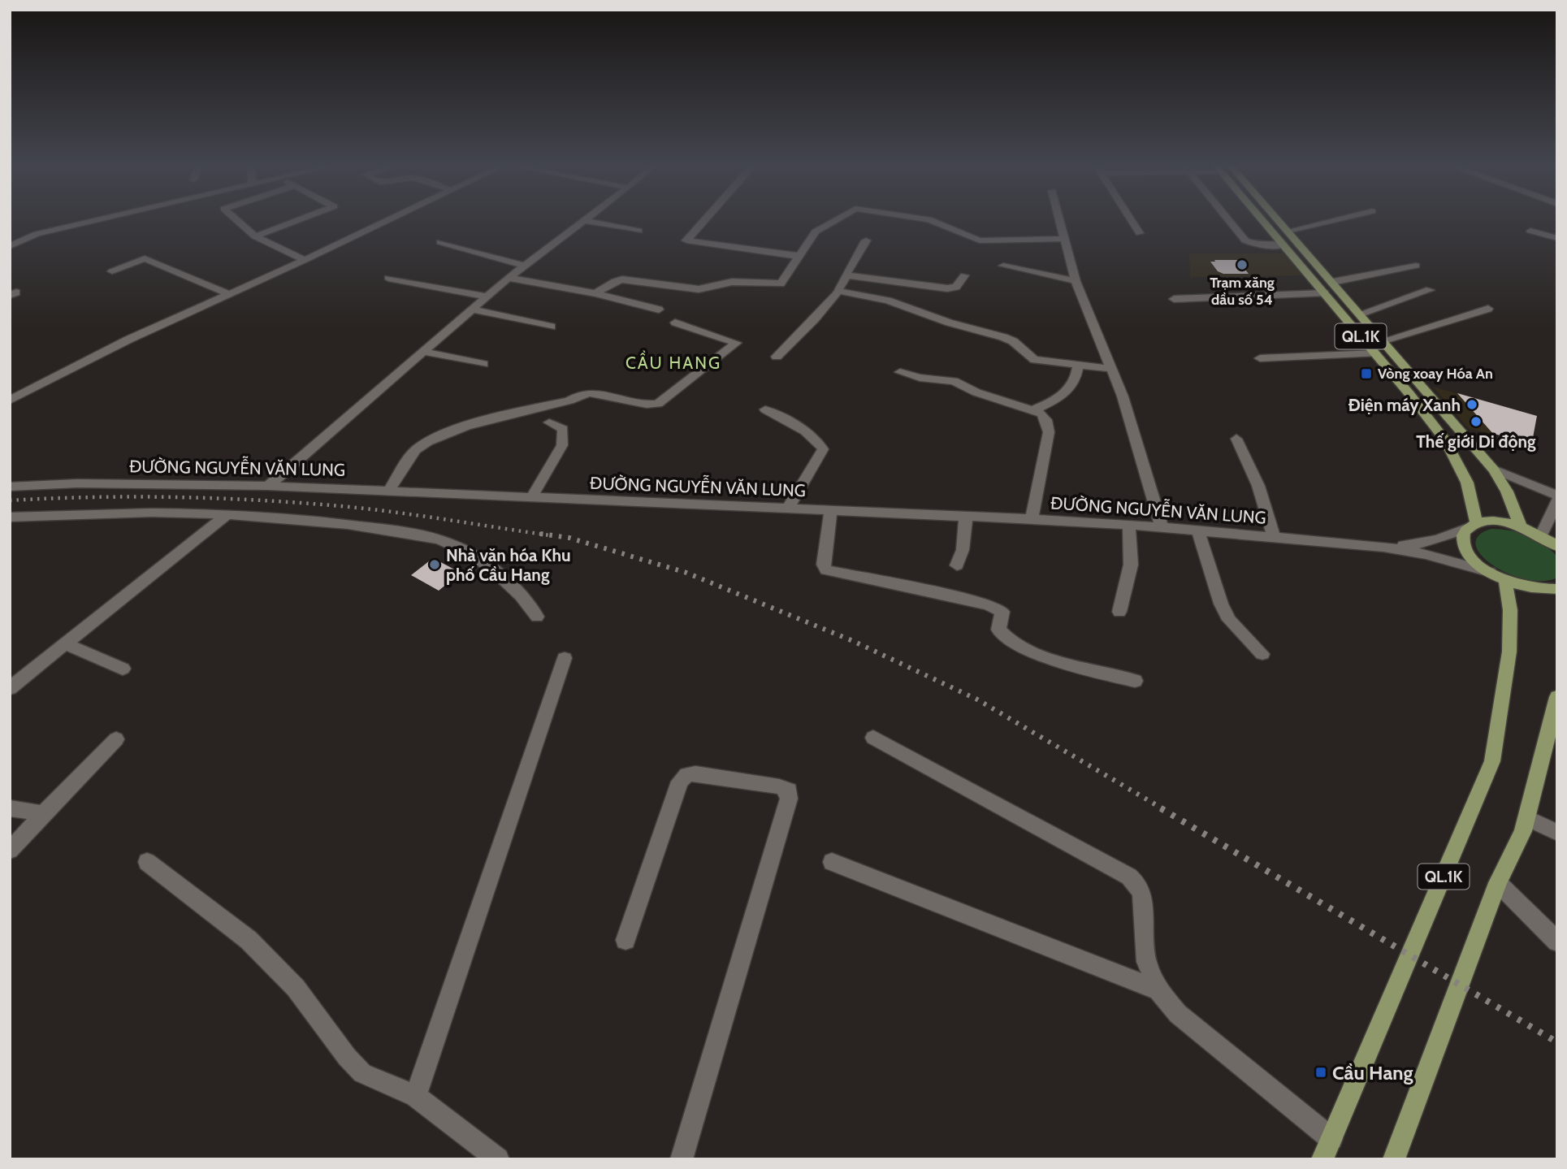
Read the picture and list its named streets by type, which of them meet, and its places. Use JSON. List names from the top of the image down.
{
  "streets": {
    "main road": ["QL.1K"],
    "street": ["ĐƯỜNG NGUYỄN VĂN LUNG"]
  },
  "crossings": [
    ["QL.1K", "ĐƯỜNG NGUYỄN VĂN LUNG"]
  ],
  "districts": ["CẦU HANG"],
  "places": {
    "other": [
      "Trạm xăng dầu số 54",
      "Điện máy Xanh",
      "Thế giới Di động",
      "Nhà văn hóa Khu phố Cầu Hang"
    ],
    "transit": ["Vòng xoay Hóa An", "Cầu Hang"]
  }
}
